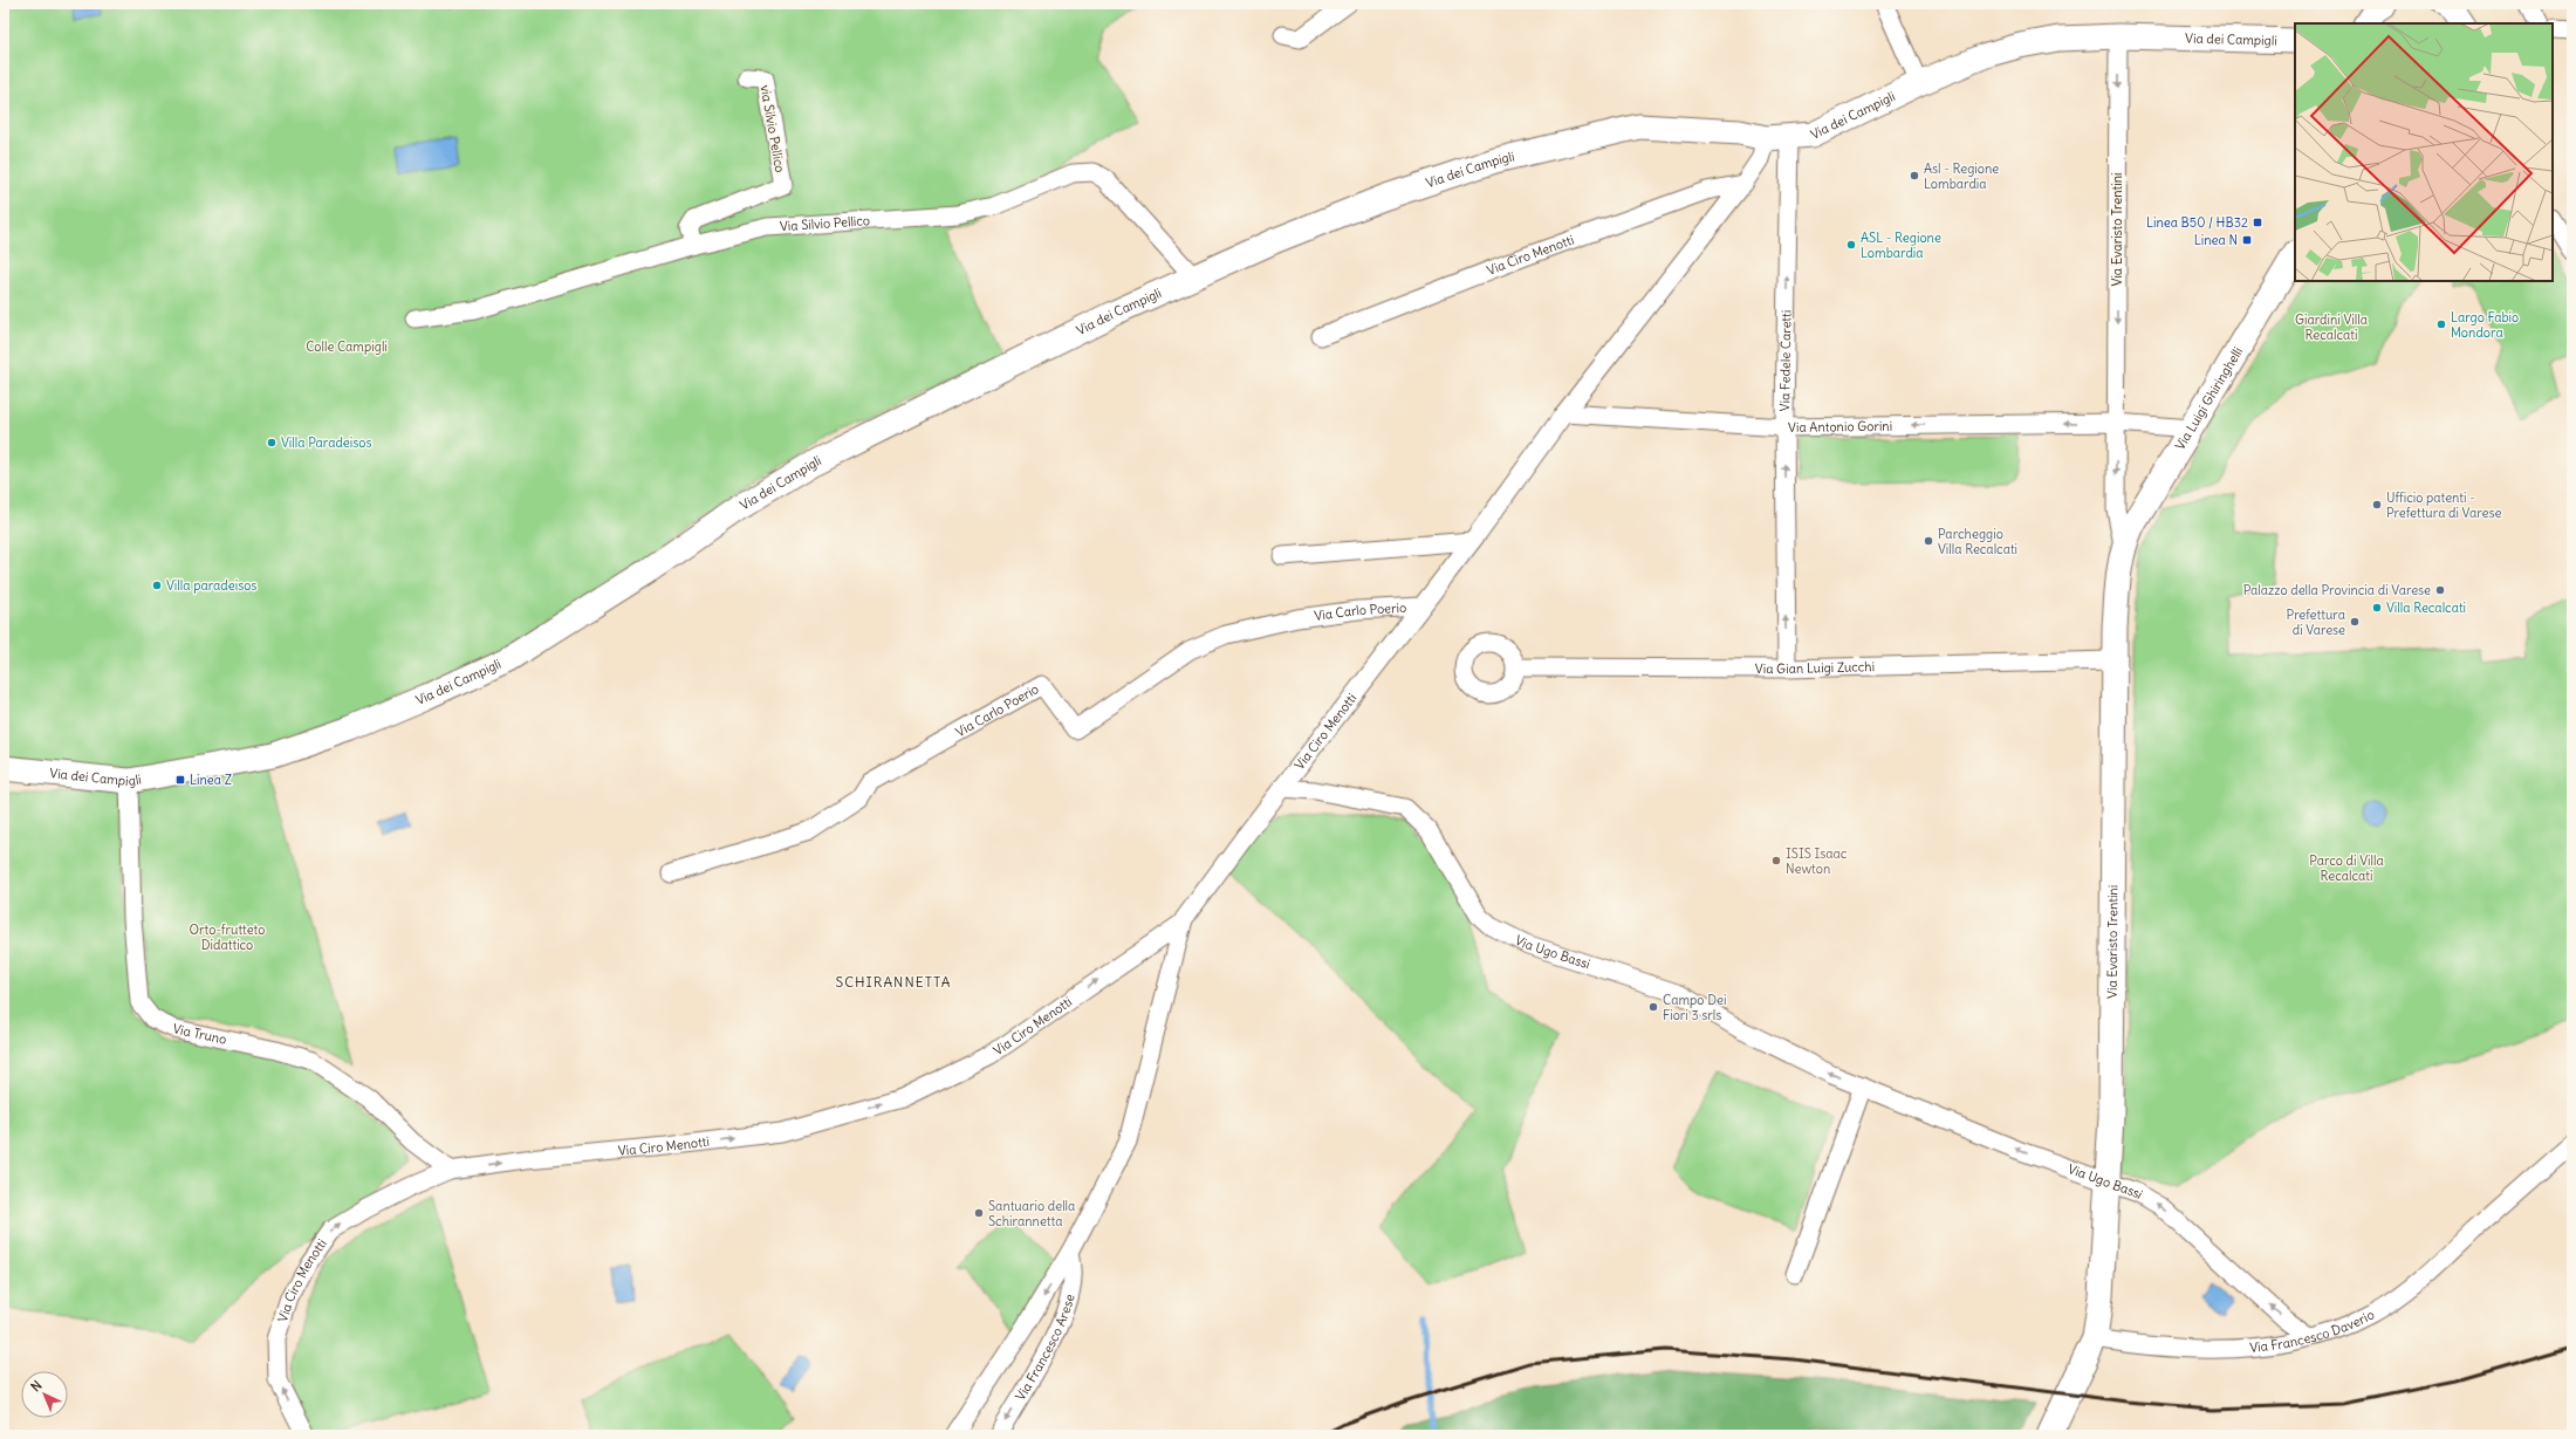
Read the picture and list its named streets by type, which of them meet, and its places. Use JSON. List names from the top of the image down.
{
  "streets": {
    "street": [
      "Via dei Campigli",
      "via Silvio Pellico",
      "Via Silvio Pellico",
      "Via Evaristo Trentini",
      "Via Ciro Menotti",
      "Via Fedele Caretti",
      "Via Luigi Ghiringhelli",
      "Via Antonio Gorini",
      "Via Carlo Poerio",
      "Via Gian Luigi Zucchi",
      "Via Ugo Bassi",
      "Via Truno",
      "Via Francesco Daverio",
      "Via Francesco Arese"
    ]
  },
  "crossings": [
    ["Via dei Campigli", "Via Silvio Pellico"],
    ["Via dei Campigli", "Via Evaristo Trentini"],
    ["Via dei Campigli", "Via Ciro Menotti"],
    ["Via dei Campigli", "Via Fedele Caretti"],
    ["Via dei Campigli", "Via Truno"],
    ["via Silvio Pellico", "Via Silvio Pellico"],
    ["Via Evaristo Trentini", "Via Luigi Ghiringhelli"],
    ["Via Evaristo Trentini", "Via Antonio Gorini"],
    ["Via Evaristo Trentini", "Via Gian Luigi Zucchi"],
    ["Via Evaristo Trentini", "Via Ugo Bassi"],
    ["Via Evaristo Trentini", "Via Francesco Daverio"],
    ["Via Ciro Menotti", "Via Fedele Caretti"],
    ["Via Ciro Menotti", "Via Antonio Gorini"],
    ["Via Ciro Menotti", "Via Carlo Poerio"],
    ["Via Ciro Menotti", "Via Ugo Bassi"],
    ["Via Ciro Menotti", "Via Truno"],
    ["Via Ciro Menotti", "Via Francesco Arese"],
    ["Via Fedele Caretti", "Via Antonio Gorini"],
    ["Via Fedele Caretti", "Via Gian Luigi Zucchi"],
    ["Via Luigi Ghiringhelli", "Via Antonio Gorini"],
    ["Via Ugo Bassi", "Via Francesco Daverio"]
  ],
  "one_way": [
    "Via Evaristo Trentini",
    "Via Fedele Caretti",
    "Via Antonio Gorini",
    "Via Ugo Bassi",
    "Via Francesco Arese"
  ],
  "districts": ["SCHIRANNETTA"],
  "parks": [
    "Giardini Villa Recalcati",
    "Colle Campigli",
    "Parco di Villa Recalcati",
    "Orto-frutteto Didattico"
  ],
  "places": {
    "other": [
      "Asl - Regione Lombardia",
      "ASL - Regione Lombardia",
      "Largo Fabio Mondora",
      "Villa Paradeisos",
      "Ufficio patenti - Prefettura di Varese",
      "Parcheggio Villa Recalcati",
      "Villa paradeisos",
      "Palazzo della Provincia di Varese",
      "Villa Recalcati",
      "Prefettura di Varese",
      "ISIS Isaac Newton",
      "Campo Dei Fiori 3 srls",
      "Santuario della Schirannetta"
    ],
    "transit": ["Linea B50 / HB32", "Linea N", "Linea Z"]
  },
  "north": "top left"
}
